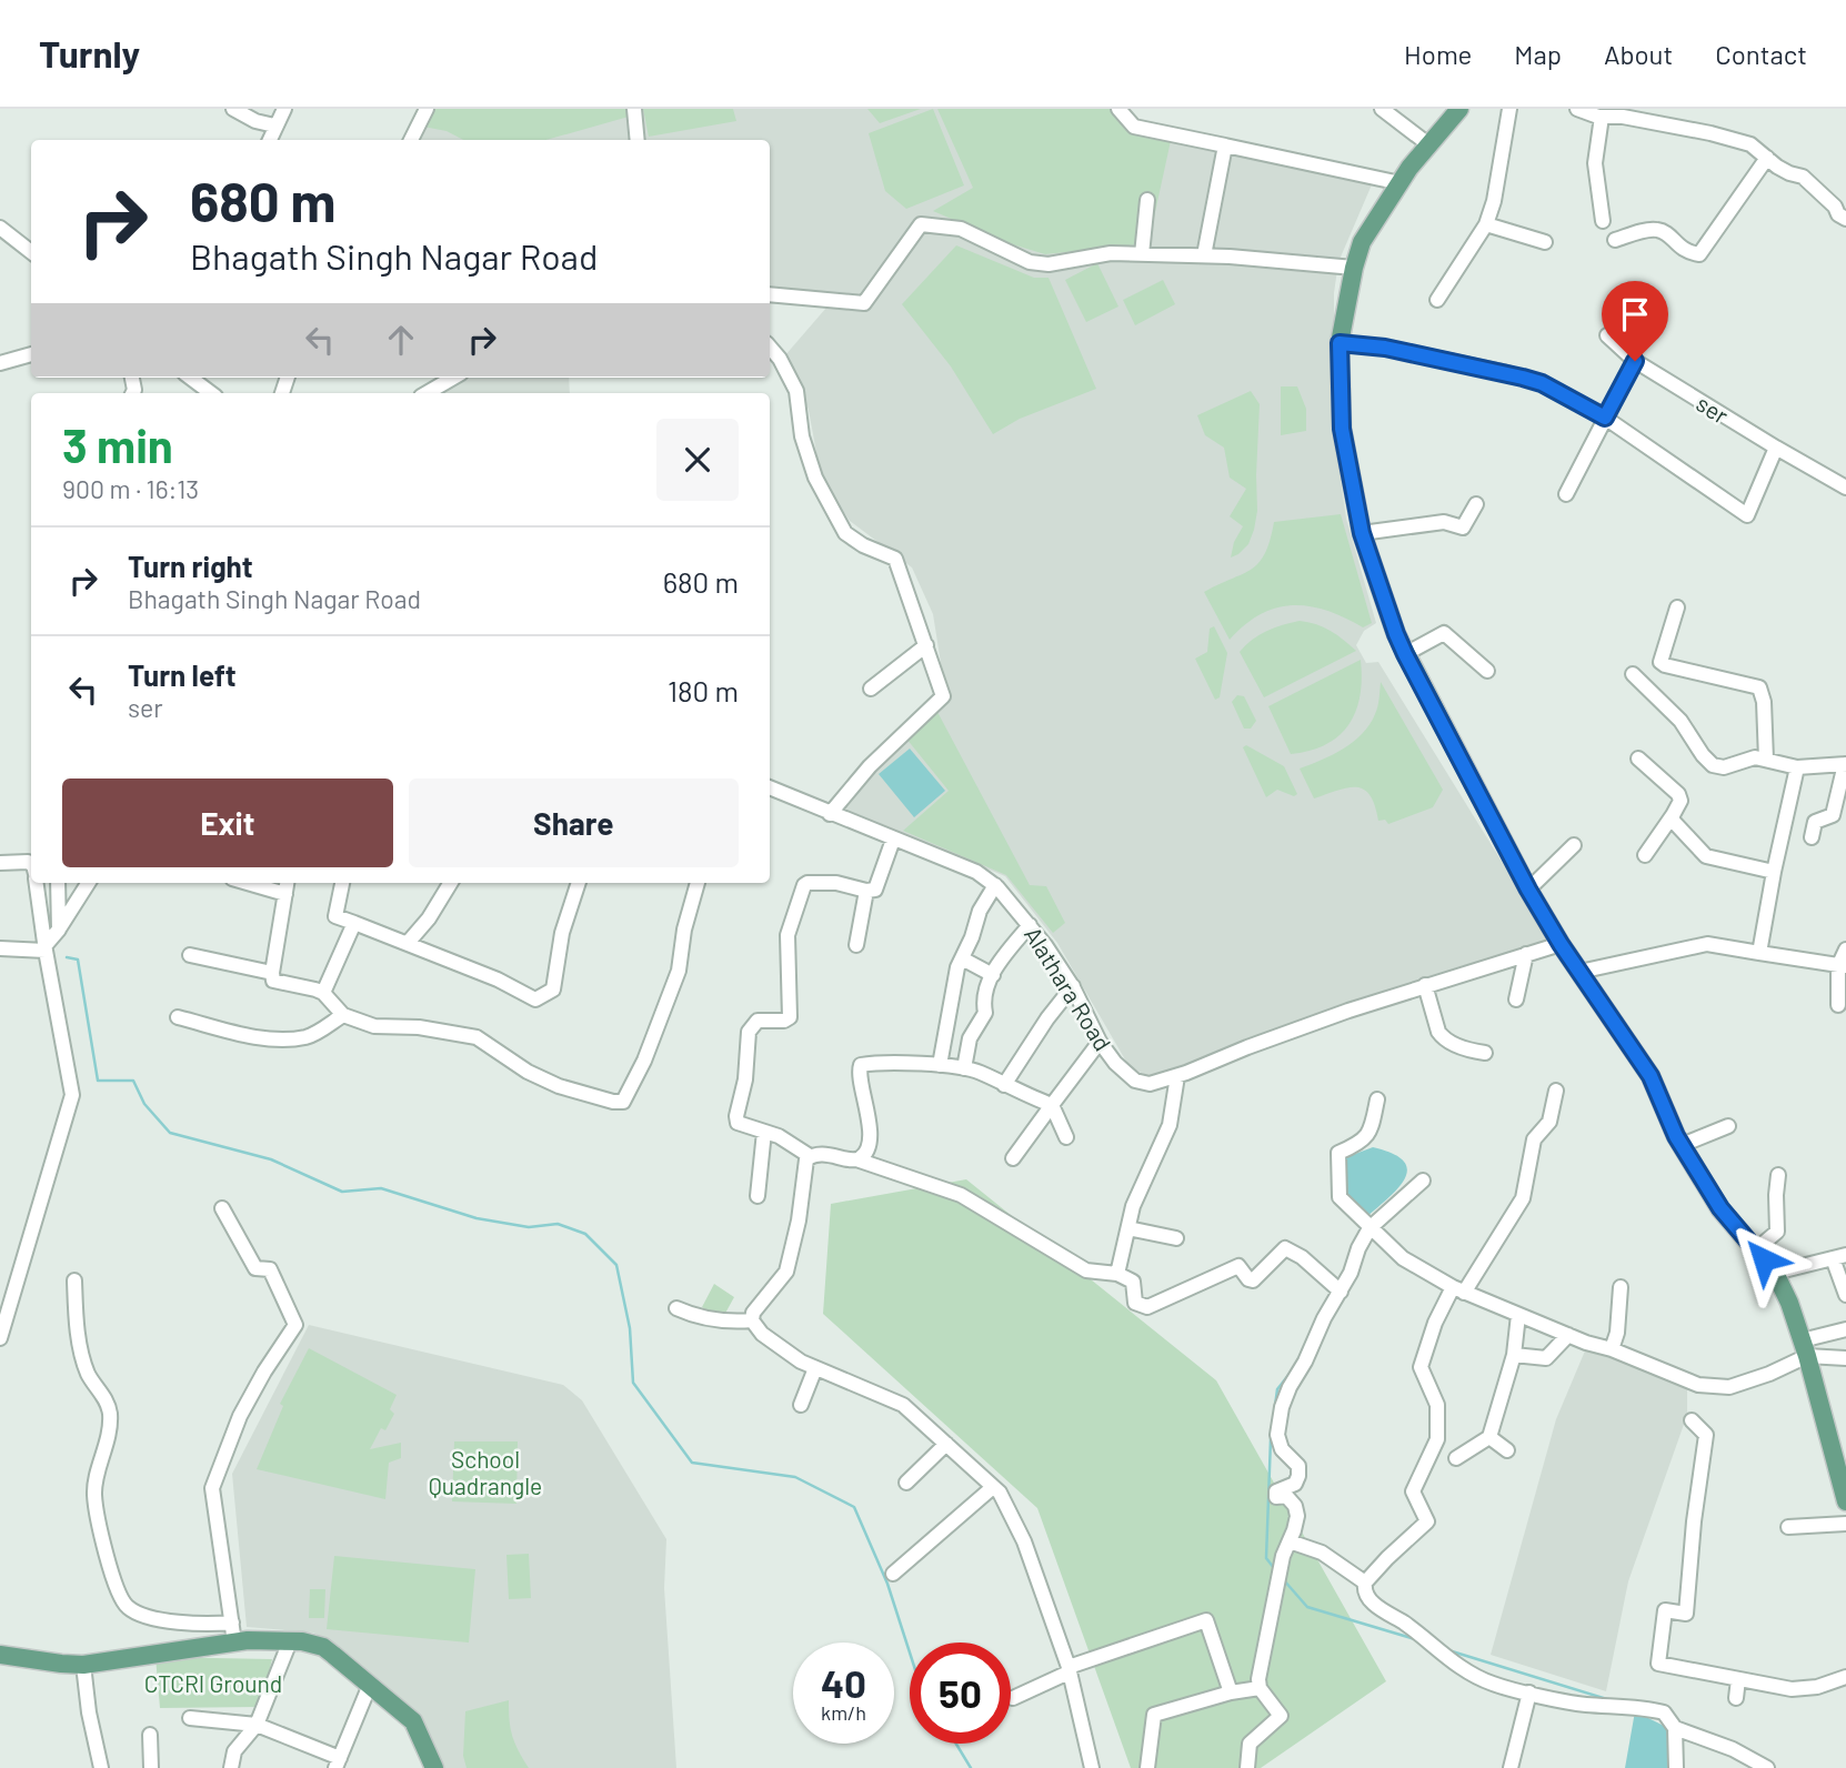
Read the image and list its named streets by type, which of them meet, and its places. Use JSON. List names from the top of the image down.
{
  "streets": {
    "street": ["ser", "Alathara Road"]
  },
  "parks": ["School Quadrangle", "CTCRI Ground"],
  "page": {
    "header": "Turnly",
    "nav": [
      "Home",
      "Map",
      "About",
      "Contact"
    ],
    "turn": ["680 m", "Bhagath Singh Nagar Road"],
    "heading": ["3 min", "900 m · 16:13"],
    "list": [
      {
        "name": "Turn right",
        "note": "Bhagath Singh Nagar Road",
        "value": "680 m"
      },
      {
        "name": "Turn left",
        "note": "ser",
        "value": "180 m"
      }
    ],
    "buttons": ["Exit", "Share"],
    "speed": "40 km/h",
    "limit": "50"
  }
}
